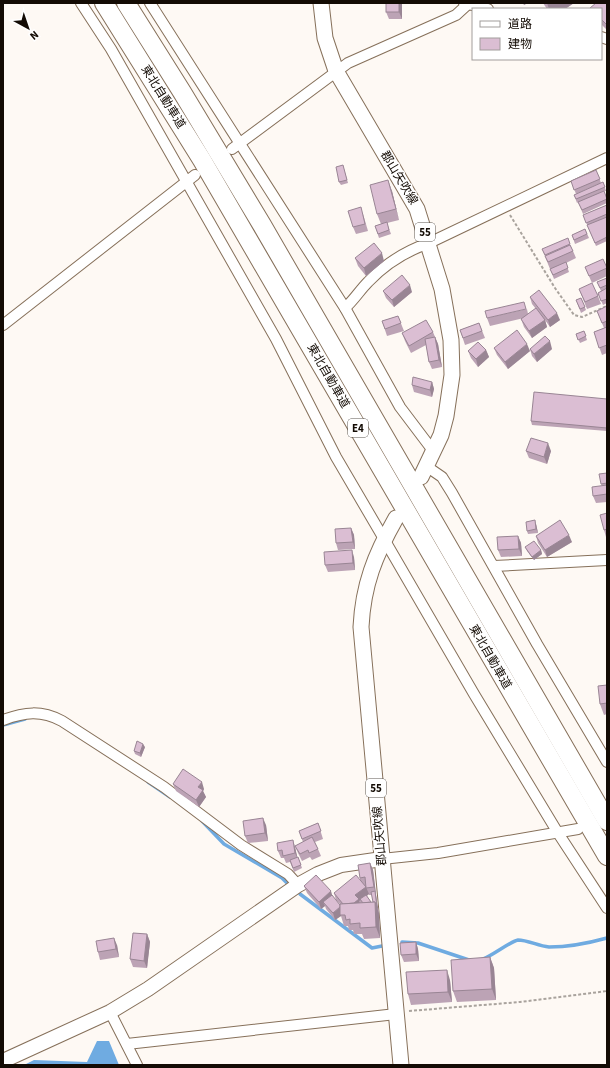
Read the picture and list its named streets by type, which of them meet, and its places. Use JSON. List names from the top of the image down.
{
  "streets": {
    "highway": ["東北自動車道", "E4"],
    "main road": ["郡山矢吹線", "55"]
  },
  "legend": ["道路", "建物"],
  "north": "bottom right"
}
